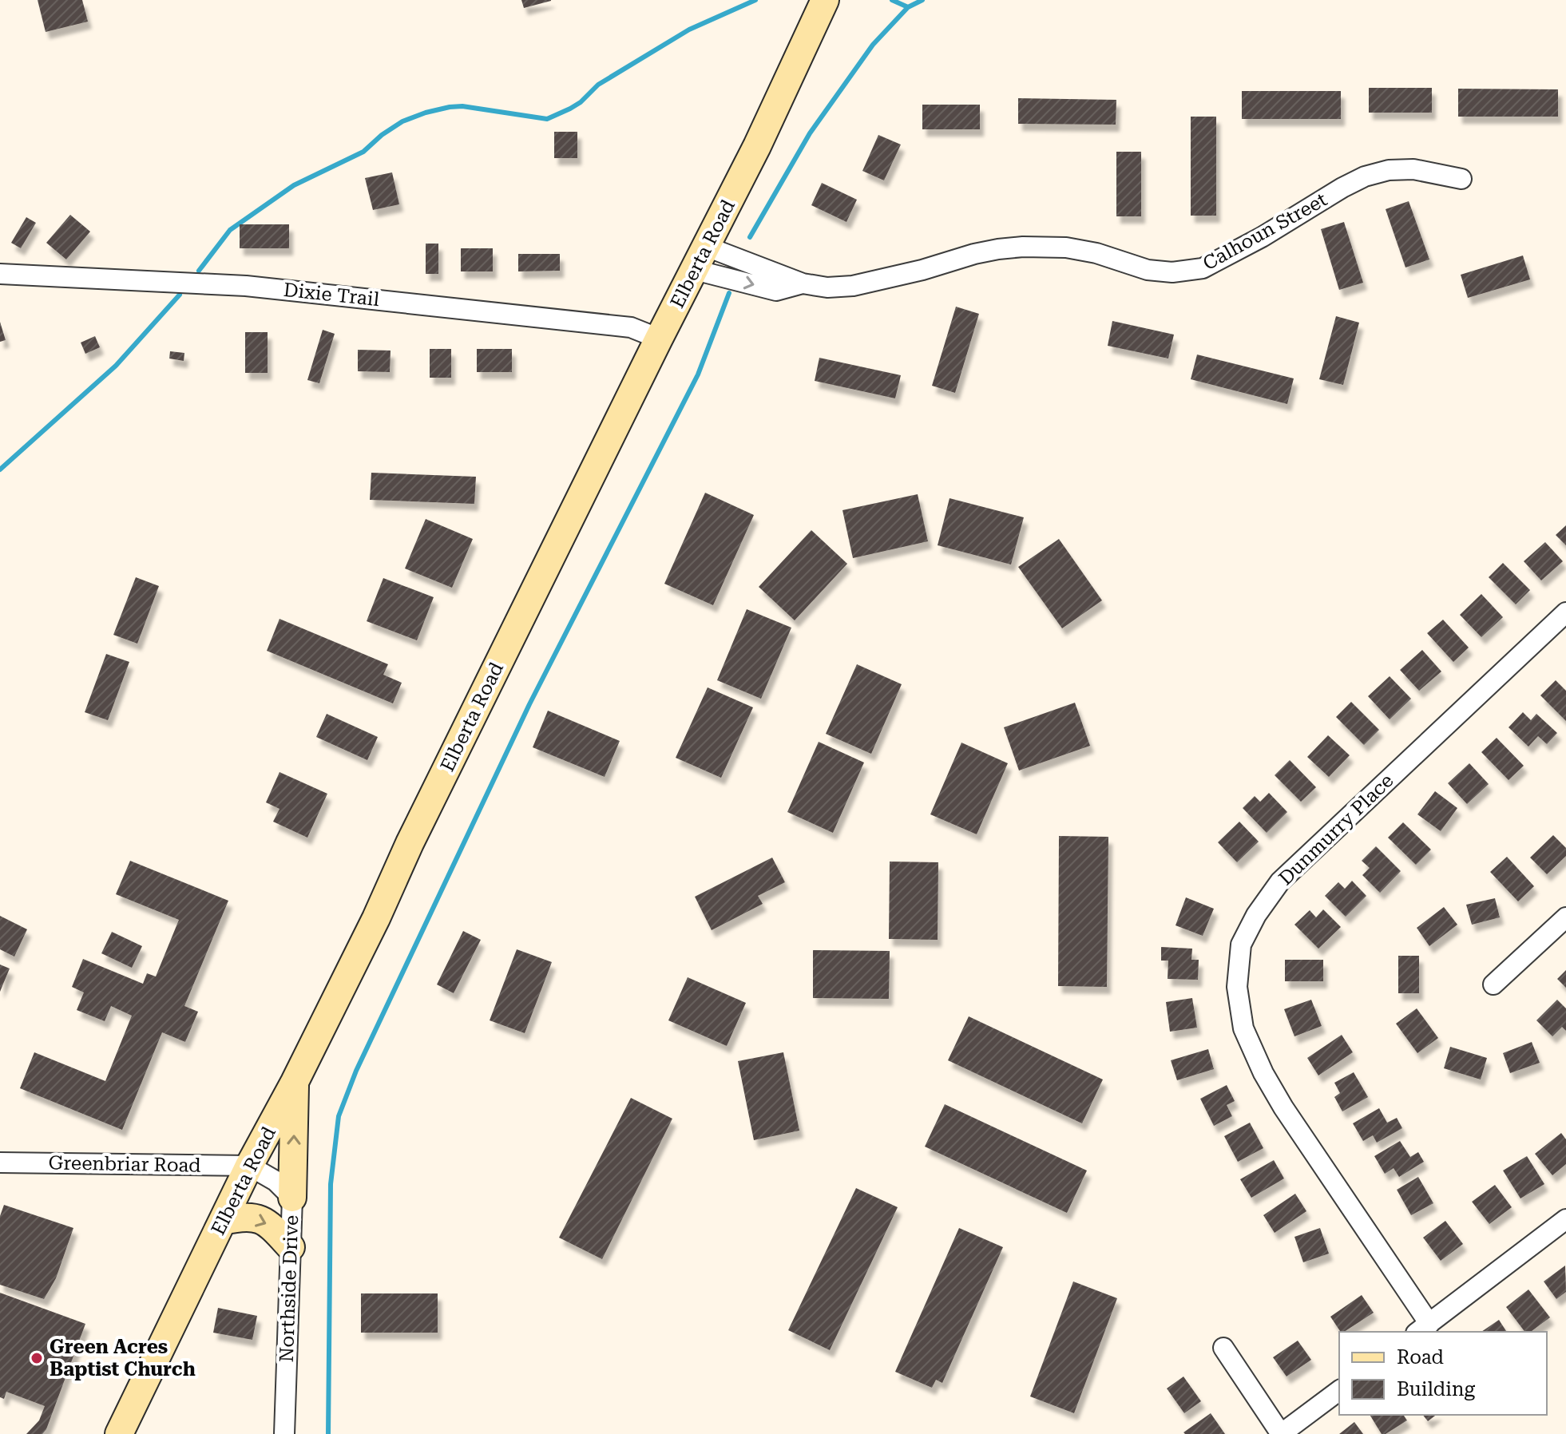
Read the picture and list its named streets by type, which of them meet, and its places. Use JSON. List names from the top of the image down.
{
  "streets": {
    "street": [
      "Calhoun Street",
      "Elberta Road",
      "Dixie Trail",
      "Dunmurry Place",
      "Greenbriar Road",
      "Northside Drive"
    ]
  },
  "crossings": [
    ["Calhoun Street", "Elberta Road"],
    ["Elberta Road", "Dixie Trail"],
    ["Elberta Road", "Greenbriar Road"],
    ["Elberta Road", "Northside Drive"],
    ["Greenbriar Road", "Northside Drive"]
  ],
  "places": ["Green Acres Baptist Church"],
  "legend": ["Road", "Building"]
}
